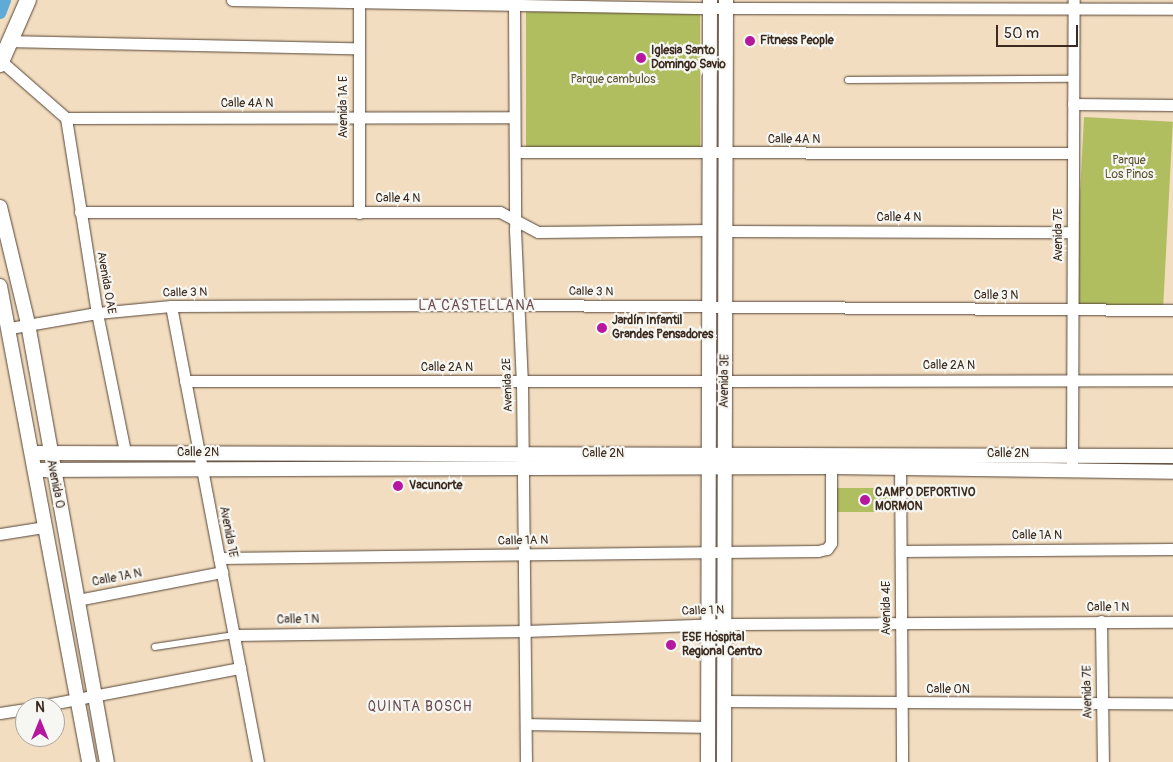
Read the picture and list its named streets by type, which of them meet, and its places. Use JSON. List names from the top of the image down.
{
  "streets": {
    "street": [
      "Calle 4A N",
      "Avenida 1A E",
      "Calle 4 N",
      "Avenida 7E",
      "Avenida 0AE",
      "Calle 3 N",
      "Calle 2A N",
      "Avenida 3E",
      "Avenida 2E",
      "Calle 2N",
      "Avenida 0",
      "Avenida 1E",
      "Calle 1A N",
      "Avenida 4E",
      "Calle 1 N",
      "Calle 0N"
    ]
  },
  "crossings": [
    ["Calle 4A N", "Avenida 1A E"],
    ["Calle 4A N", "Avenida 7E"],
    ["Calle 4A N", "Avenida 0AE"],
    ["Calle 4A N", "Avenida 3E"],
    ["Calle 4A N", "Avenida 2E"],
    ["Avenida 1A E", "Calle 4 N"],
    ["Calle 4 N", "Avenida 7E"],
    ["Calle 4 N", "Avenida 0AE"],
    ["Calle 4 N", "Avenida 3E"],
    ["Calle 4 N", "Avenida 2E"],
    ["Avenida 7E", "Calle 3 N"],
    ["Avenida 7E", "Calle 2A N"],
    ["Avenida 7E", "Calle 2N"],
    ["Avenida 7E", "Calle 1 N"],
    ["Avenida 7E", "Calle 0N"],
    ["Avenida 0AE", "Calle 3 N"],
    ["Avenida 0AE", "Calle 2N"],
    ["Calle 3 N", "Avenida 3E"],
    ["Calle 3 N", "Avenida 2E"],
    ["Calle 3 N", "Avenida 0"],
    ["Calle 3 N", "Avenida 1E"],
    ["Calle 2A N", "Avenida 3E"],
    ["Calle 2A N", "Avenida 2E"],
    ["Calle 2A N", "Avenida 1E"],
    ["Avenida 3E", "Calle 2N"],
    ["Avenida 3E", "Calle 1A N"],
    ["Avenida 3E", "Calle 1 N"],
    ["Avenida 3E", "Calle 0N"],
    ["Avenida 2E", "Calle 2N"],
    ["Avenida 2E", "Calle 1A N"],
    ["Avenida 2E", "Calle 1 N"],
    ["Calle 2N", "Avenida 0"],
    ["Calle 2N", "Avenida 1E"],
    ["Calle 2N", "Calle 1A N"],
    ["Calle 2N", "Avenida 4E"],
    ["Avenida 0", "Calle 1A N"],
    ["Avenida 1E", "Calle 1A N"],
    ["Avenida 1E", "Calle 1 N"],
    ["Calle 1A N", "Avenida 4E"],
    ["Avenida 4E", "Calle 1 N"],
    ["Avenida 4E", "Calle 0N"]
  ],
  "districts": ["LA CASTELLANA", "QUINTA BOSCH"],
  "parks": ["Parque cambulos", "Parque Los Pinos"],
  "places": [
    "Fitness People",
    "Iglesia Santo Domingo Savio",
    "Jardín Infantil Grandes Pensadores",
    "Vacunorte",
    "CAMPO DEPORTIVO MORMON",
    "ESE Hospital Regional Centro"
  ],
  "scale_bar": "50 m",
  "north": "top"
}
